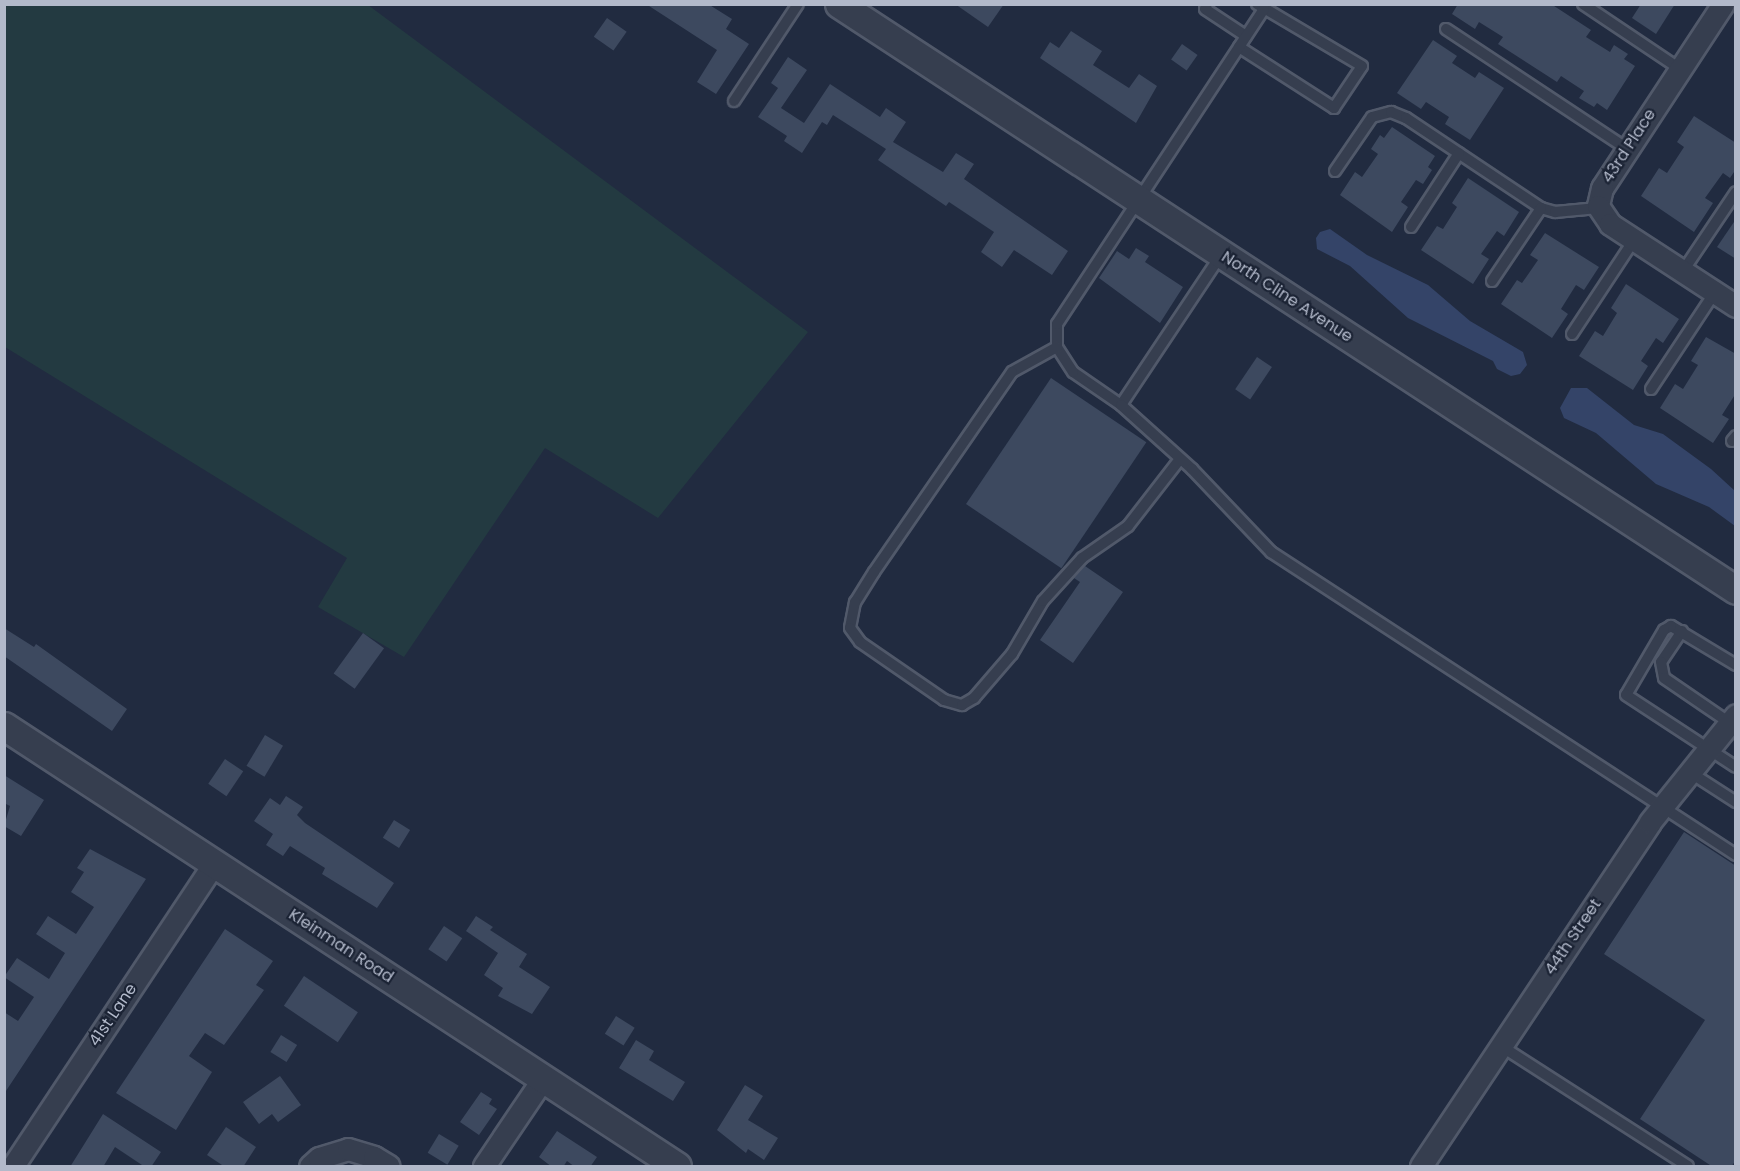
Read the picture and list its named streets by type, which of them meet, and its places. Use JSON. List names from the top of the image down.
{
  "streets": {
    "street": [
      "43rd Place",
      "North Cline Avenue",
      "44th Street",
      "Kleinman Road",
      "41st Lane"
    ]
  },
  "crossings": [
    ["Kleinman Road", "41st Lane"]
  ]
}
